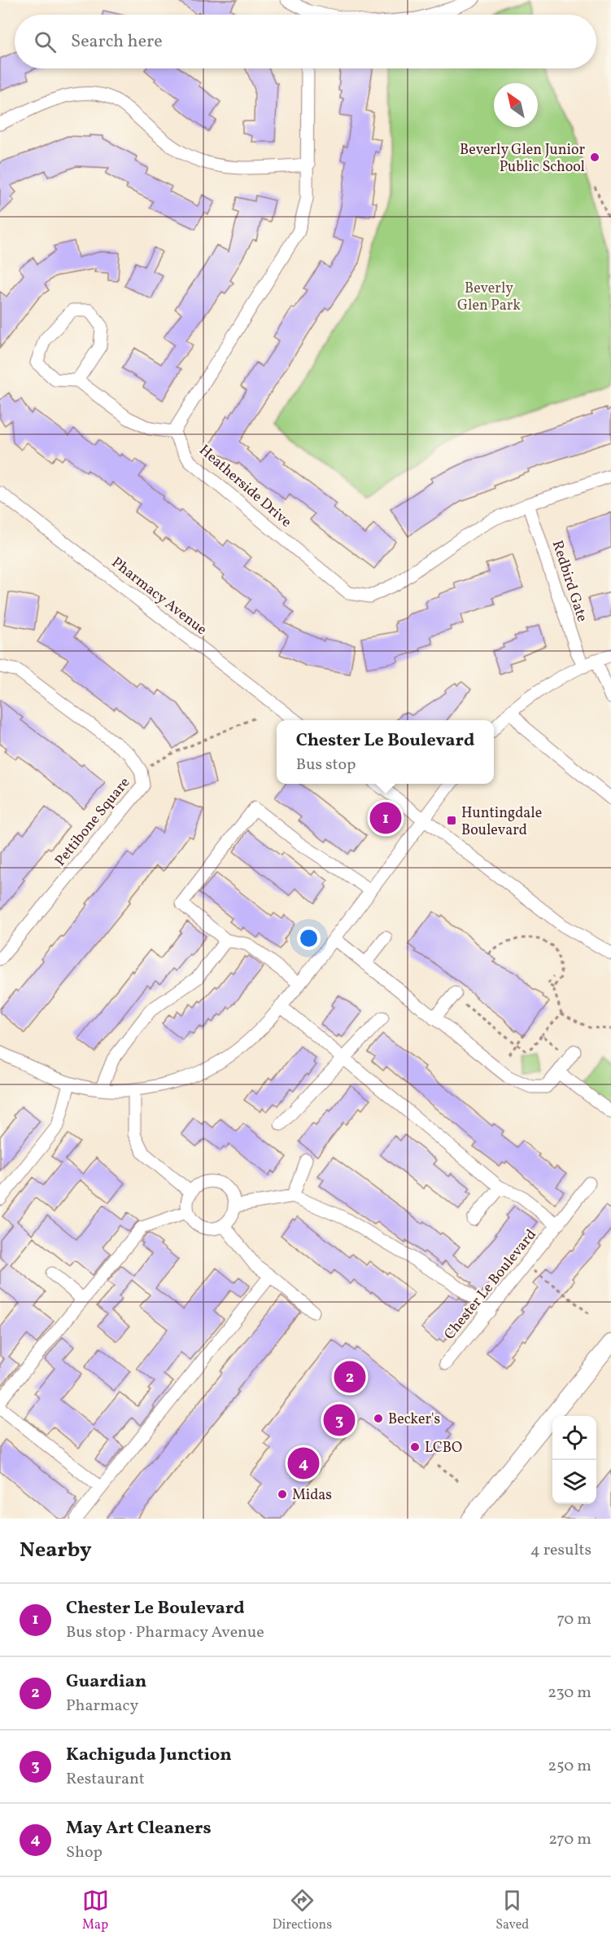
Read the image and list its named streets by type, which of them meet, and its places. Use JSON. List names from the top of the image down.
{
  "streets": {
    "street": [
      "Heatherside Drive",
      "Redbird Gate",
      "Pharmacy Avenue",
      "Pettibone Square",
      "Chester Le Boulevard"
    ]
  },
  "crossings": [
    ["Heatherside Drive", "Redbird Gate"]
  ],
  "parks": ["Beverly Glen Park"],
  "places": {
    "other": [
      "Beverly Glen Junior Public School",
      "Becker's",
      "LCBO",
      "Midas"
    ],
    "transit": ["Huntingdale Boulevard"]
  },
  "north": "top left",
  "page": {
    "search": "Search here",
    "popup": ["Chester Le Boulevard", "Bus stop"],
    "pins": [
      "1",
      "2",
      "3",
      "4"
    ],
    "heading": ["Nearby", "4 results"],
    "list": [
      {
        "mark": "1",
        "name": "Chester Le Boulevard",
        "note": "Bus stop · Pharmacy Avenue",
        "value": "70 m"
      },
      {
        "mark": "2",
        "name": "Guardian",
        "note": "Pharmacy",
        "value": "230 m"
      },
      {
        "mark": "3",
        "name": "Kachiguda Junction",
        "note": "Restaurant",
        "value": "250 m"
      },
      {
        "mark": "4",
        "name": "May Art Cleaners",
        "note": "Shop",
        "value": "270 m"
      }
    ],
    "nav": ["Map", "Directions", "Saved"]
  }
}
